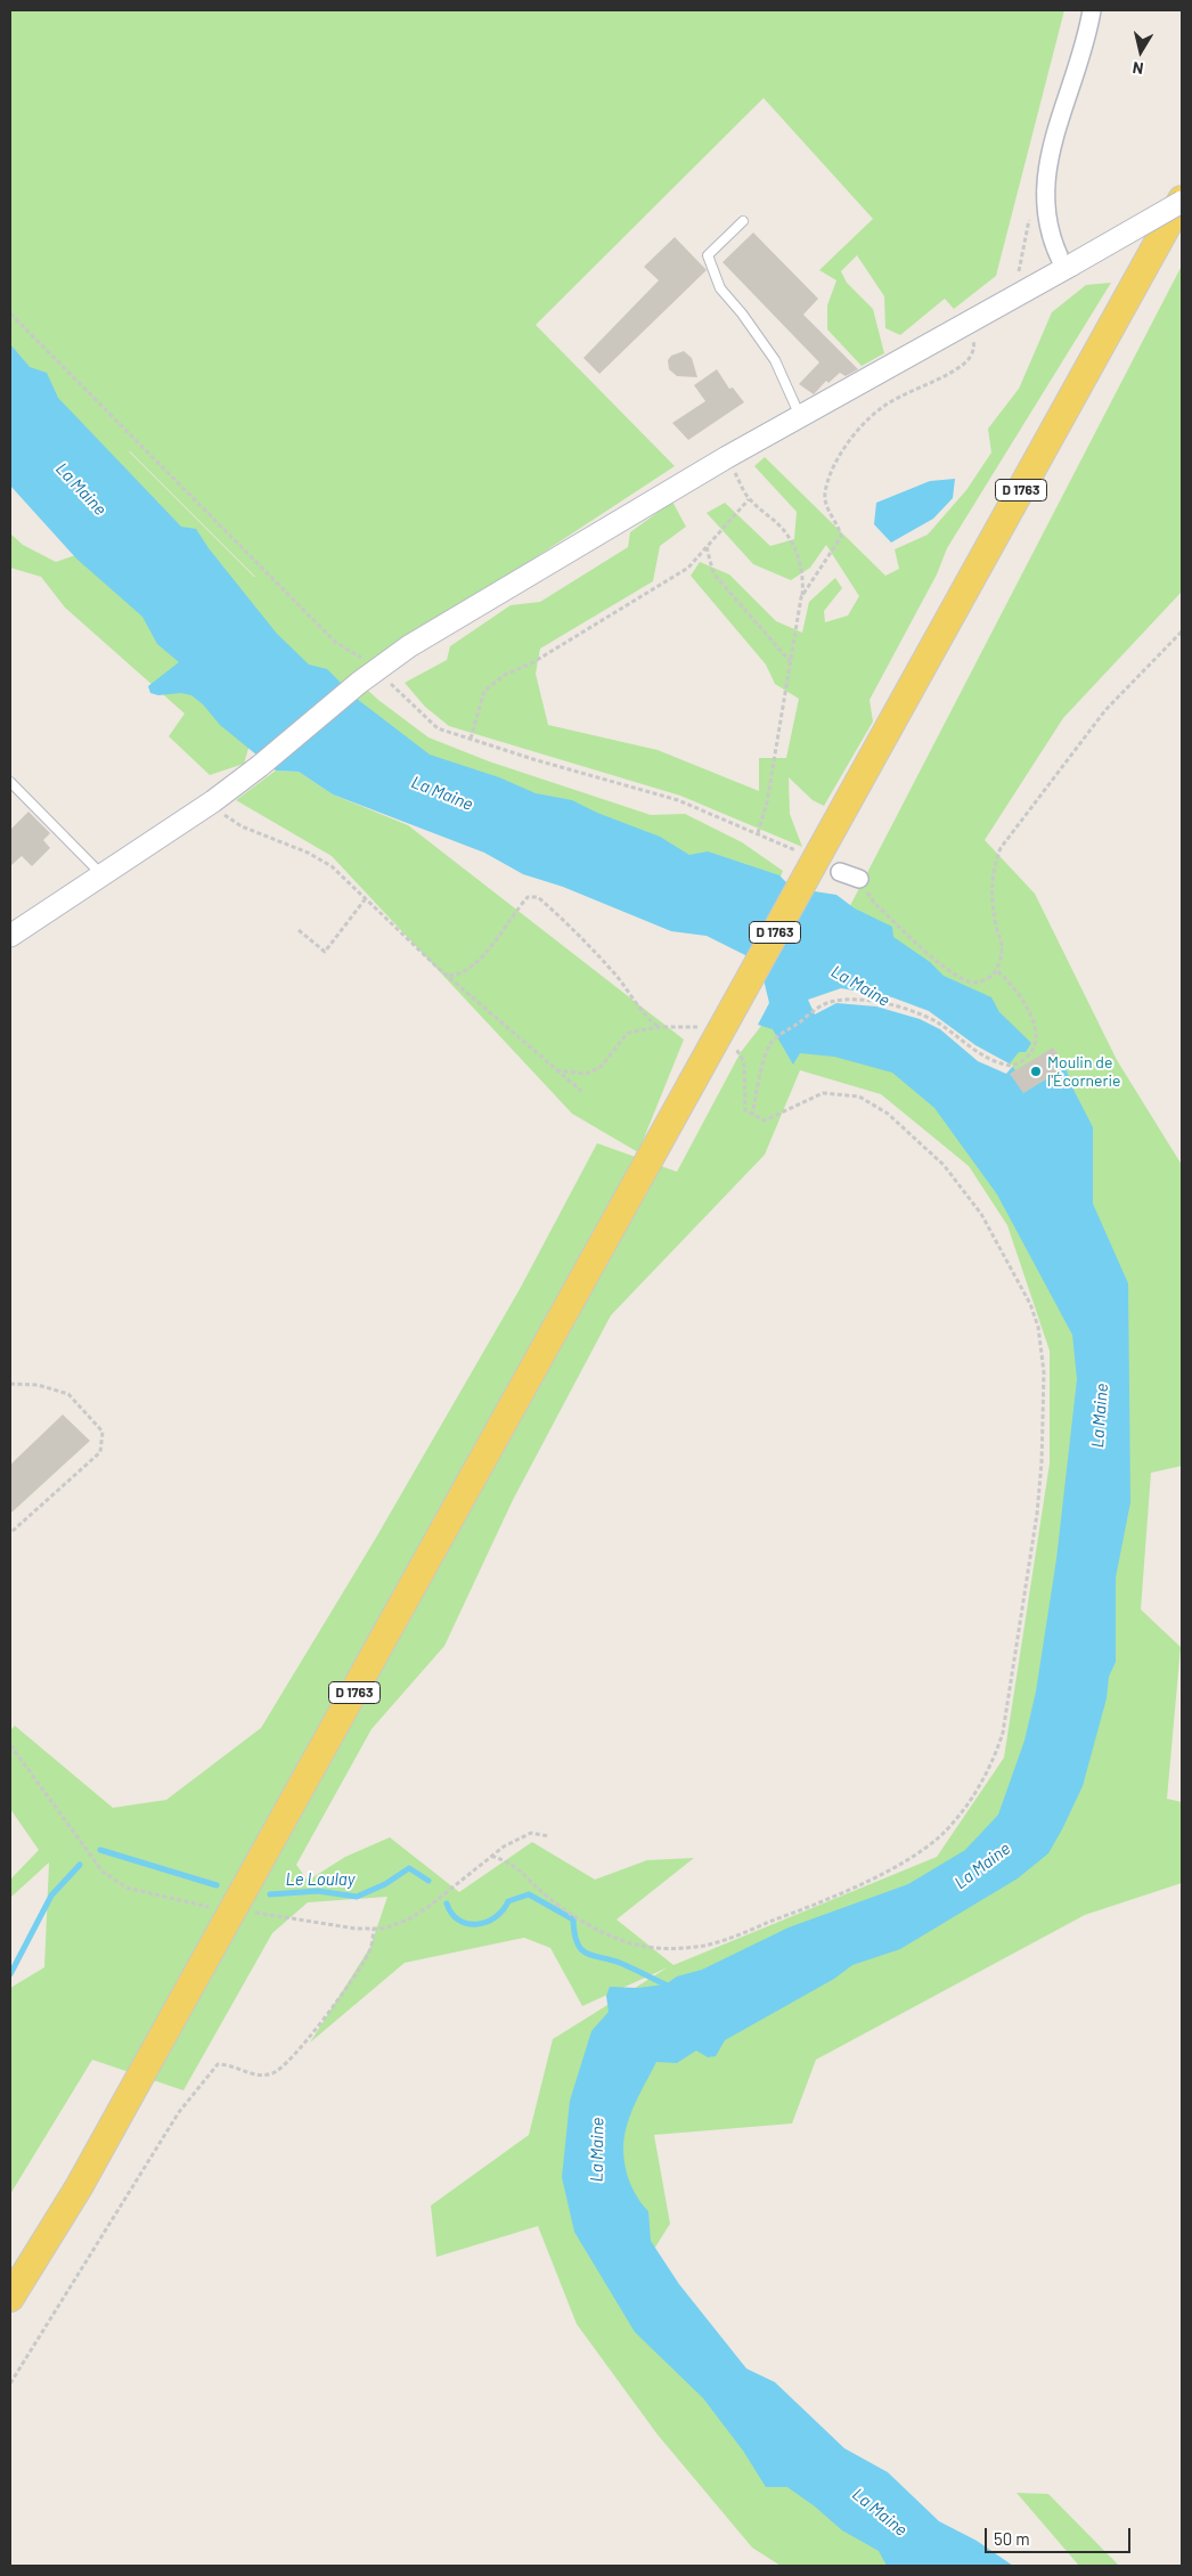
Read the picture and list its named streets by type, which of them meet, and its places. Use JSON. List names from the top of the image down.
{
  "streets": {
    "main road": ["D 1763"]
  },
  "water": ["La Maine", "Le Loulay"],
  "places": ["Moulin de l'Écornerie"],
  "scale_bar": "50 m",
  "north": "bottom"
}
